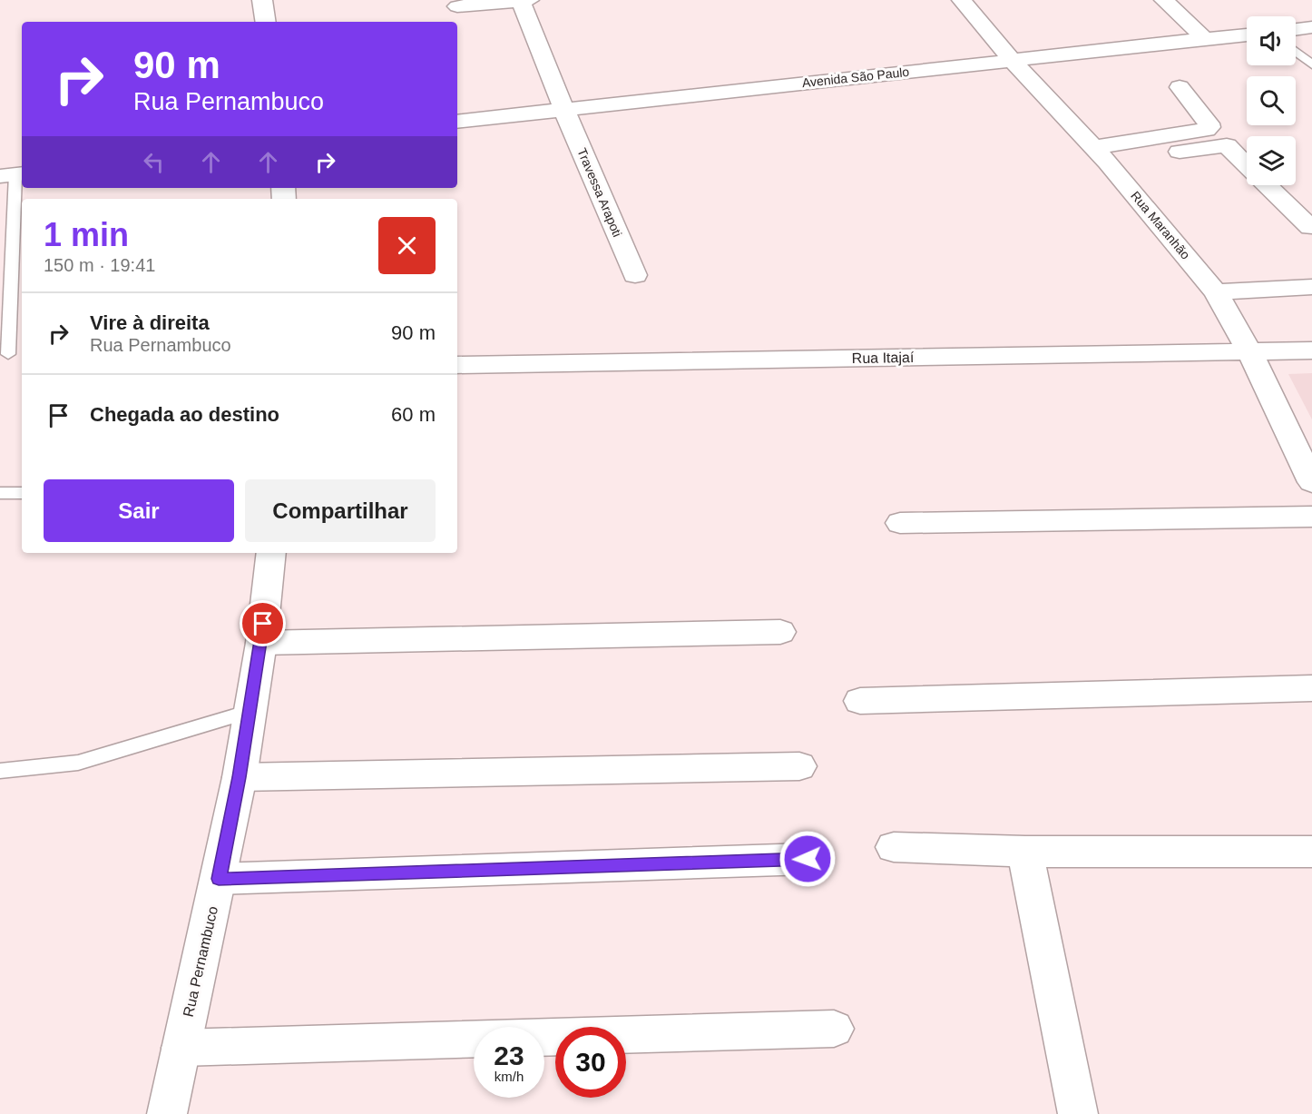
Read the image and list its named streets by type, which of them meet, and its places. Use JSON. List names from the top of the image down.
{
  "streets": {
    "street": [
      "Avenida São Paulo",
      "Travessa Arapoti",
      "Rua Maranhão",
      "Rua Itajaí",
      "Rua Pernambuco"
    ]
  },
  "crossings": [
    ["Avenida São Paulo", "Travessa Arapoti"],
    ["Avenida São Paulo", "Rua Maranhão"],
    ["Rua Maranhão", "Rua Itajaí"]
  ],
  "page": {
    "turn": ["90 m", "Rua Pernambuco"],
    "heading": ["1 min", "150 m · 19:41"],
    "list": [
      {
        "name": "Vire à direita",
        "note": "Rua Pernambuco",
        "value": "90 m"
      },
      {
        "name": "Chegada ao destino",
        "value": "60 m"
      }
    ],
    "buttons": ["Sair", "Compartilhar"],
    "speed": "23 km/h",
    "limit": "30"
  }
}
